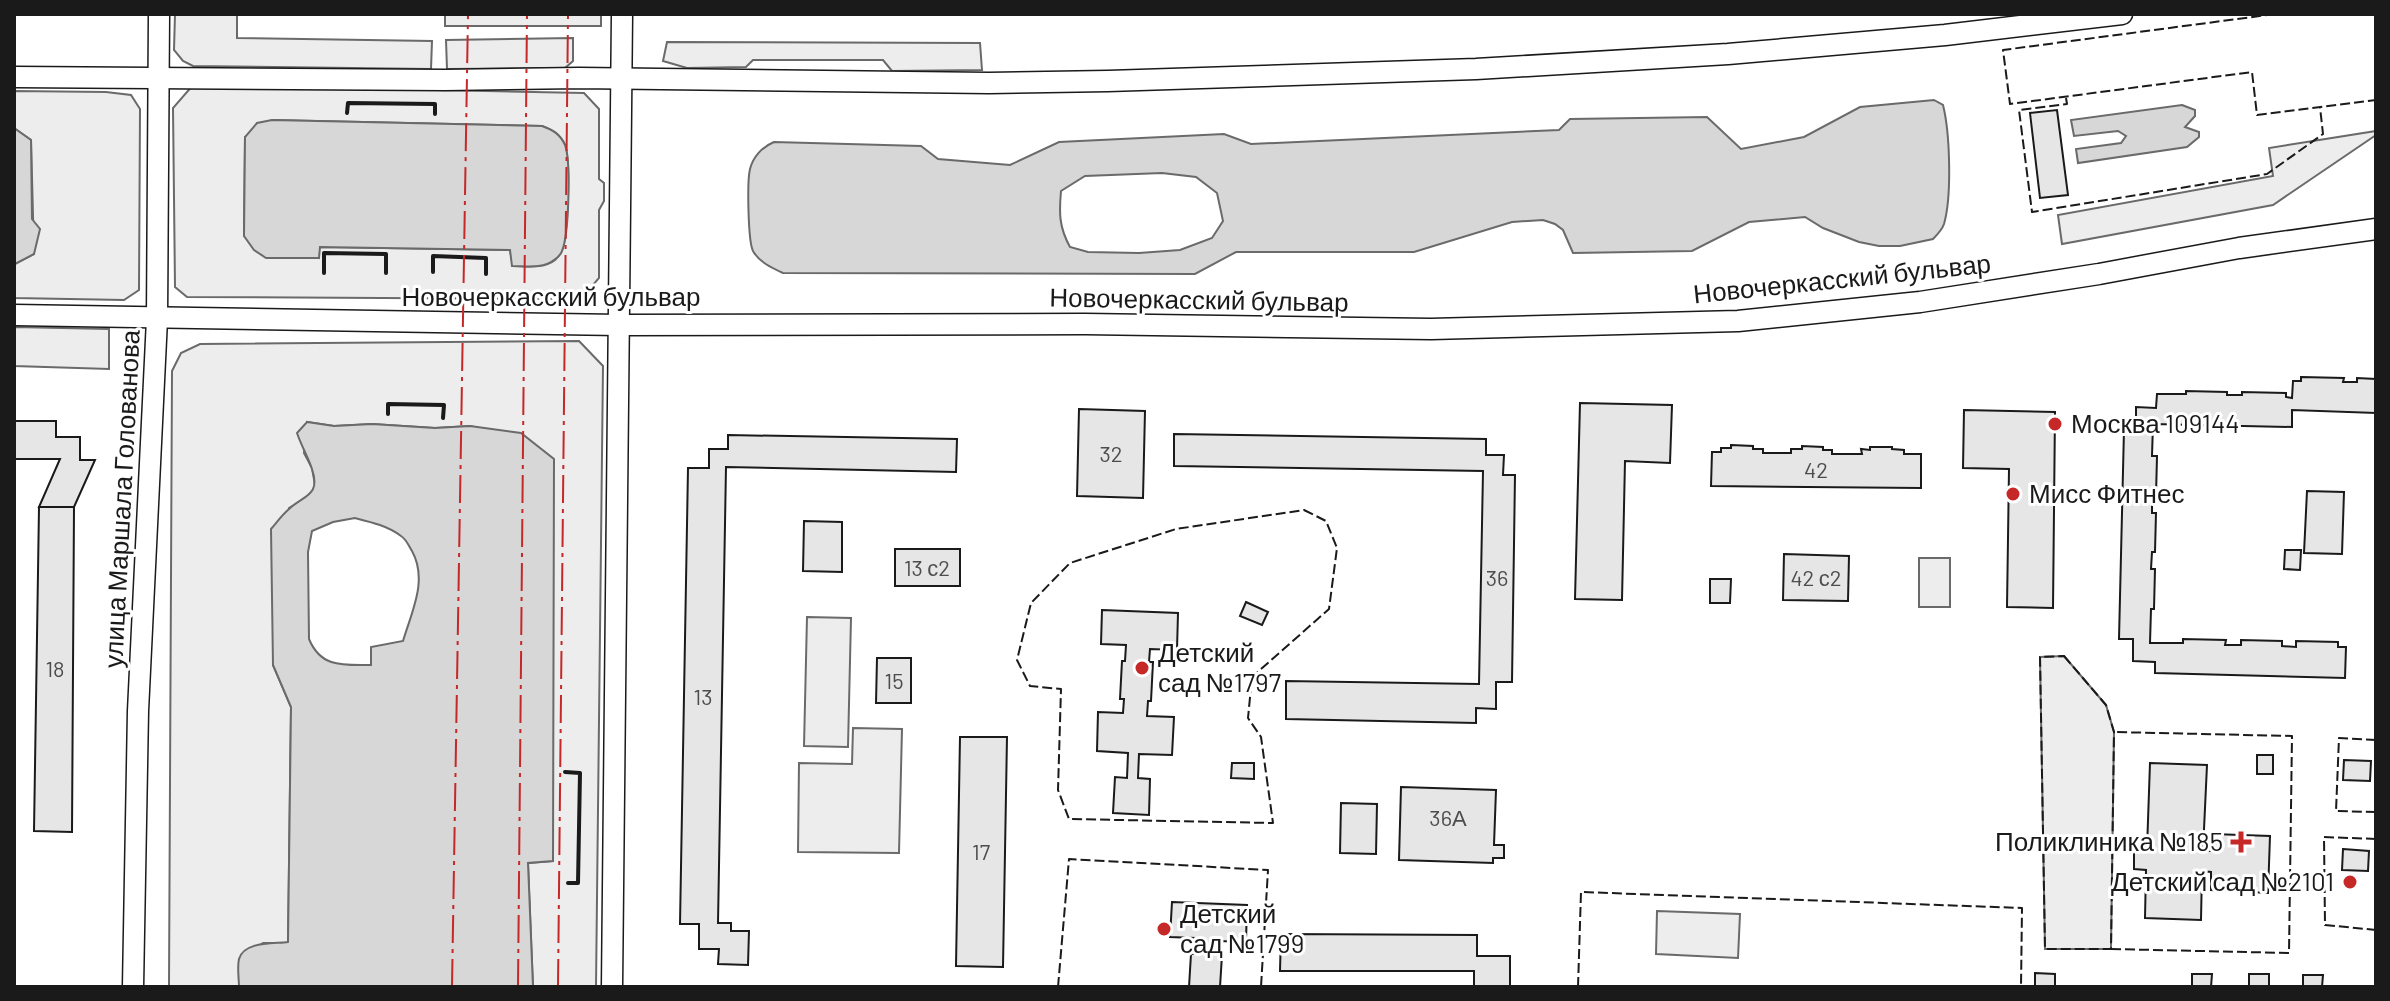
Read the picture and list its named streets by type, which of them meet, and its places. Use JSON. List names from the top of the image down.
{
  "streets": {
    "street": ["Новочеркасский бульвар", "улица Маршала Голованова"]
  },
  "crossings": [
    ["Новочеркасский бульвар", "улица Маршала Голованова"]
  ],
  "places": {
    "other": [
      "Москва 109144",
      "Мисс Фитнес",
      "Детский сад №1797",
      "Детский сад №2101",
      "Детский сад №1799"
    ],
    "health": ["Поликлиника №185"]
  },
  "house_numbers": [
    "32",
    "42",
    "13 с2",
    "36",
    "42 с2",
    "18",
    "15",
    "13",
    "36А",
    "17"
  ]
}
